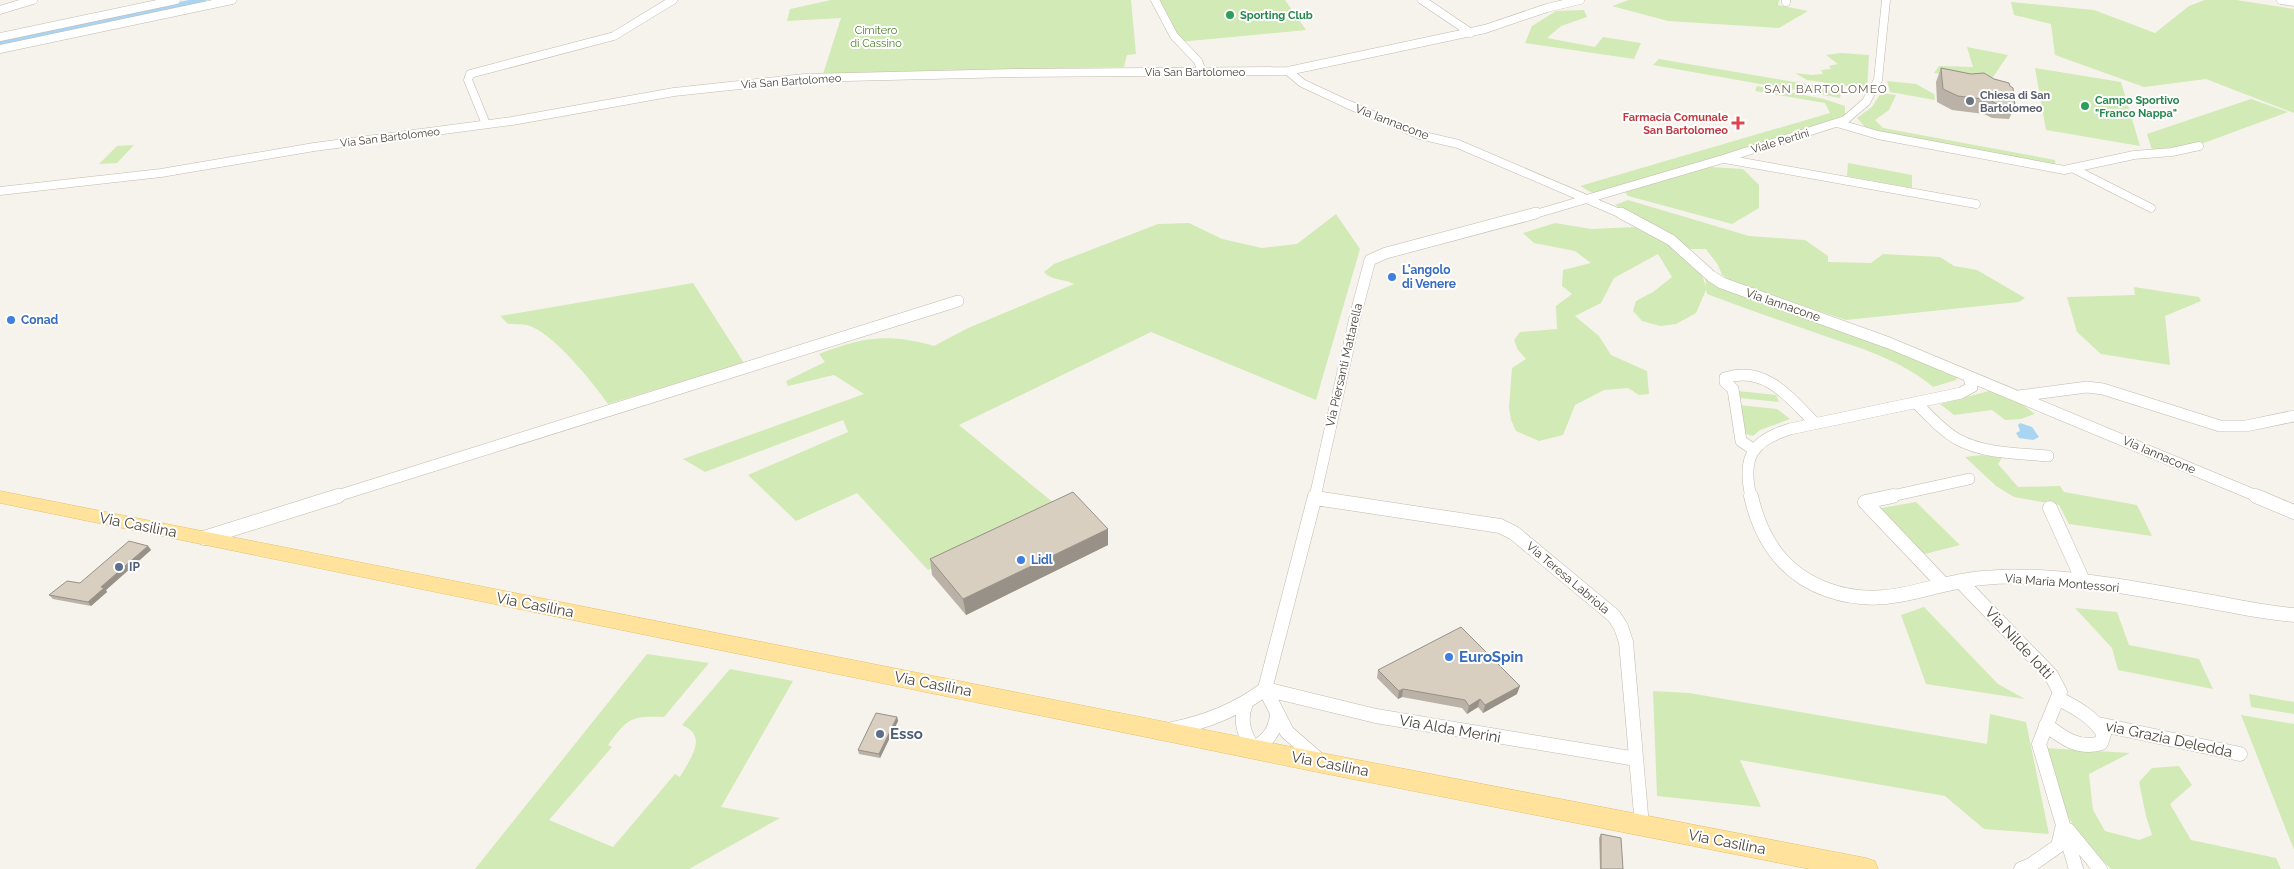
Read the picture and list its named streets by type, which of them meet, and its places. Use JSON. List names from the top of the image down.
{
  "streets": {
    "main road": ["Via Casilina"],
    "street": [
      "Via San Bartolomeo",
      "Via Iannacone",
      "Viale Pertini",
      "Via Piersanti Mattarella",
      "Via Teresa Labriola",
      "Via Maria Montessori",
      "Via Nilde Iotti",
      "Via Alda Merini",
      "via Grazia Deledda"
    ]
  },
  "crossings": [
    ["Via San Bartolomeo", "Via Iannacone"],
    ["Via Iannacone", "Viale Pertini"],
    ["Via Iannacone", "Via Piersanti Mattarella"],
    ["Viale Pertini", "Via Piersanti Mattarella"],
    ["Via Piersanti Mattarella", "Via Teresa Labriola"],
    ["Via Piersanti Mattarella", "Via Alda Merini"],
    ["Via Casilina", "Via Teresa Labriola"],
    ["Via Teresa Labriola", "Via Alda Merini"],
    ["Via Maria Montessori", "Via Nilde Iotti"]
  ],
  "districts": ["SAN BARTOLOMEO"],
  "parks": ["Cimitero di Cassino"],
  "places": {
    "other": [
      "Sporting Club",
      "Chiesa di San Bartolomeo",
      "Campo Sportivo \"Franco Nappa\"",
      "L'angolo di Venere",
      "Conad",
      "Lidl",
      "IP",
      "EuroSpin",
      "Esso"
    ],
    "health": ["Farmacia Comunale San Bartolomeo"]
  }
}
